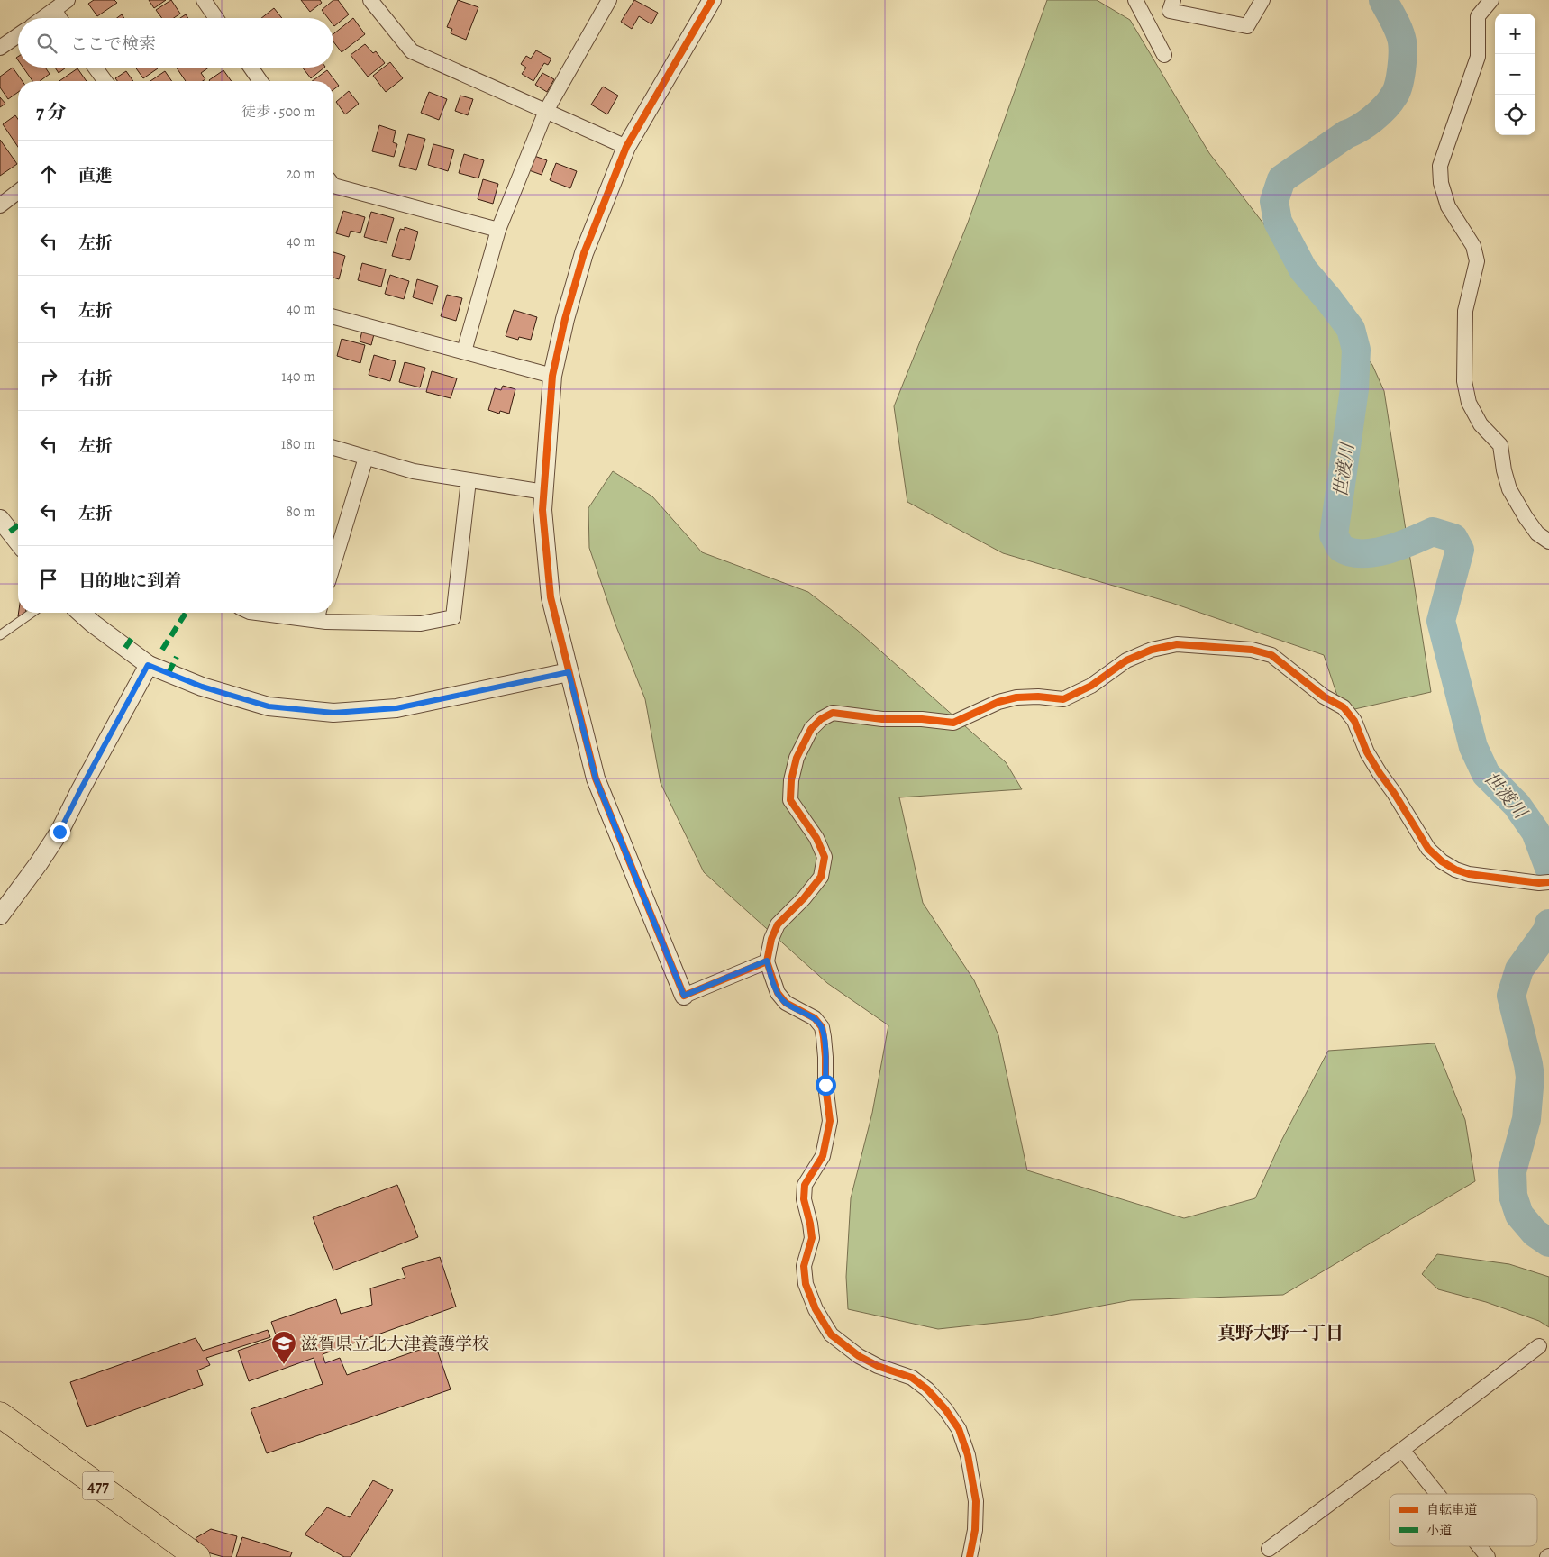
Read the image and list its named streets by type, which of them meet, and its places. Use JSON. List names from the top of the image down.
{
  "streets": {
    "highway": ["477"]
  },
  "districts": ["真野大野一丁目"],
  "water": ["世渡川"],
  "places": {
    "school or university": ["滋賀県立北大津養護学校"]
  },
  "legend": ["自転車道", "小道"],
  "page": {
    "map_buttons": ["+", "−"],
    "search": "ここで検索",
    "heading": ["7 分", "徒歩 · 500 m"],
    "list": [
      ["直進", "20 m"],
      ["左折", "40 m"],
      ["左折", "40 m"],
      ["右折", "140 m"],
      ["左折", "180 m"],
      ["左折", "80 m"],
      "目的地に到着"
    ]
  }
}
